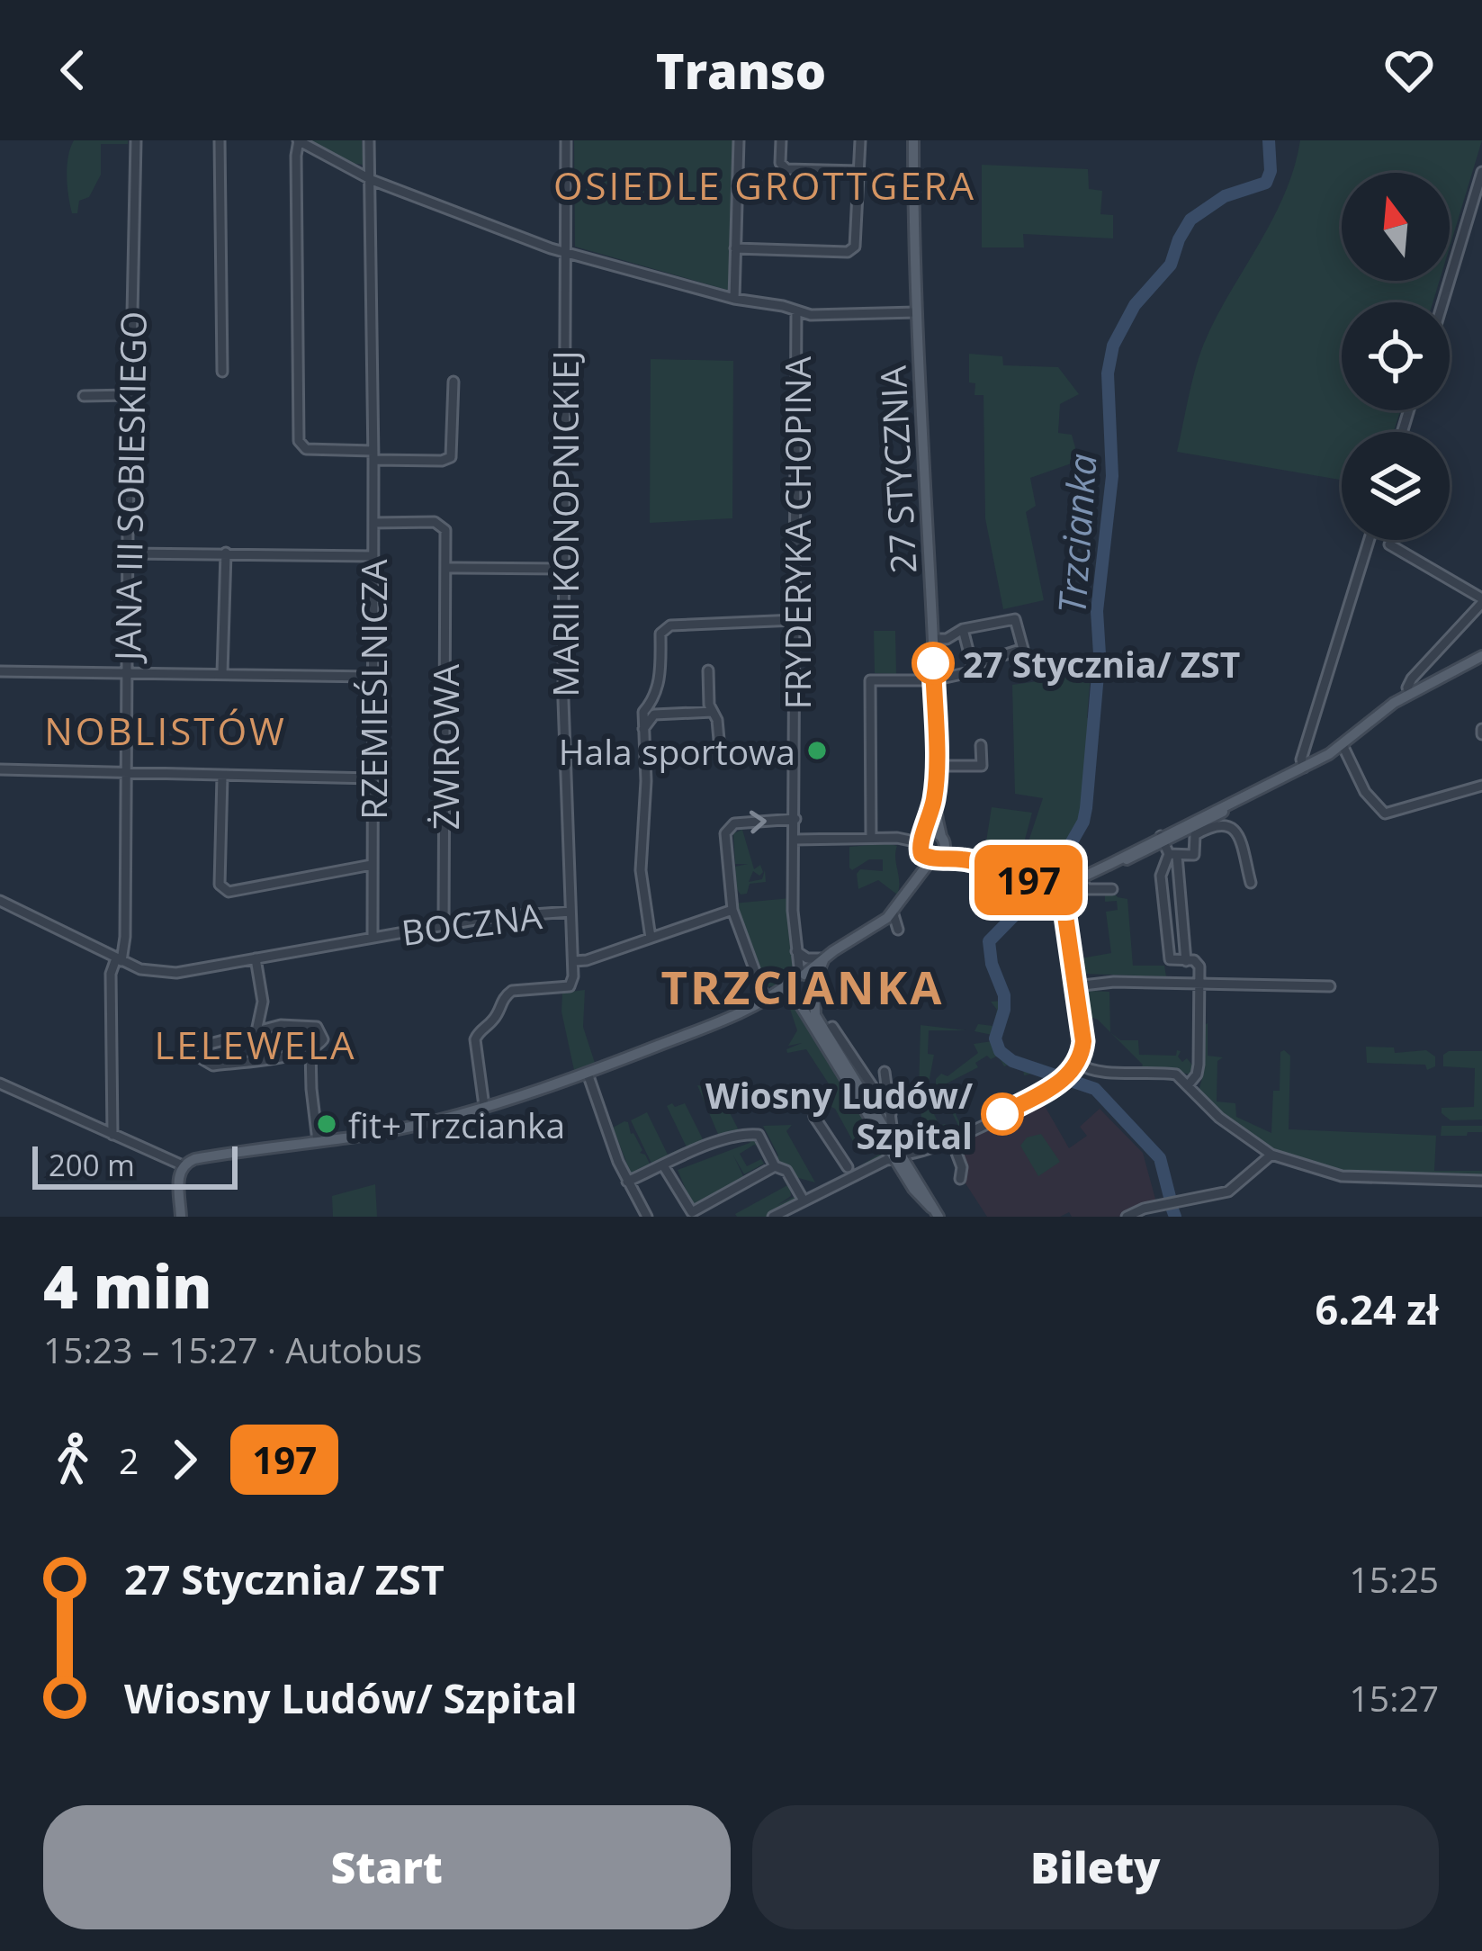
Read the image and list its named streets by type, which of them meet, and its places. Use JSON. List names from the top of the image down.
{
  "streets": {
    "main road": ["27 STYCZNIA"],
    "street": [
      "JANA III SOBIESKIEGO",
      "MARII KONOPNICKIEJ",
      "FRYDERYKA CHOPINA",
      "RZEMIEŚLNICZA",
      "ŻWIROWA",
      "BOCZNA"
    ]
  },
  "crossings": [
    ["MARII KONOPNICKIEJ", "BOCZNA"],
    ["RZEMIEŚLNICZA", "ŻWIROWA"],
    ["RZEMIEŚLNICZA", "BOCZNA"],
    ["ŻWIROWA", "BOCZNA"]
  ],
  "districts": [
    "OSIEDLE GROTTGERA",
    "NOBLISTÓW",
    "TRZCIANKA",
    "LELEWELA"
  ],
  "water": ["Trzcianka"],
  "places": [
    "27 Stycznia/ ZST",
    "Hala sportowa",
    "Wiosny Ludów/ Szpital",
    "fit+ Trzcianka"
  ],
  "lines": ["bus line 197"],
  "scale_bar": "200 m",
  "north": "top",
  "page": {
    "header": "Transo",
    "on_map": "197",
    "scale": "200 m",
    "heading": ["4 min", "15:23 – 15:27 · Autobus", "6.24 zł"],
    "legs": ["2", "197"],
    "list": [
      {
        "name": "27 Stycznia/ ZST",
        "value": "15:25"
      },
      {
        "name": "Wiosny Ludów/ Szpital",
        "value": "15:27"
      }
    ],
    "buttons": ["Start", "Bilety"]
  }
}
